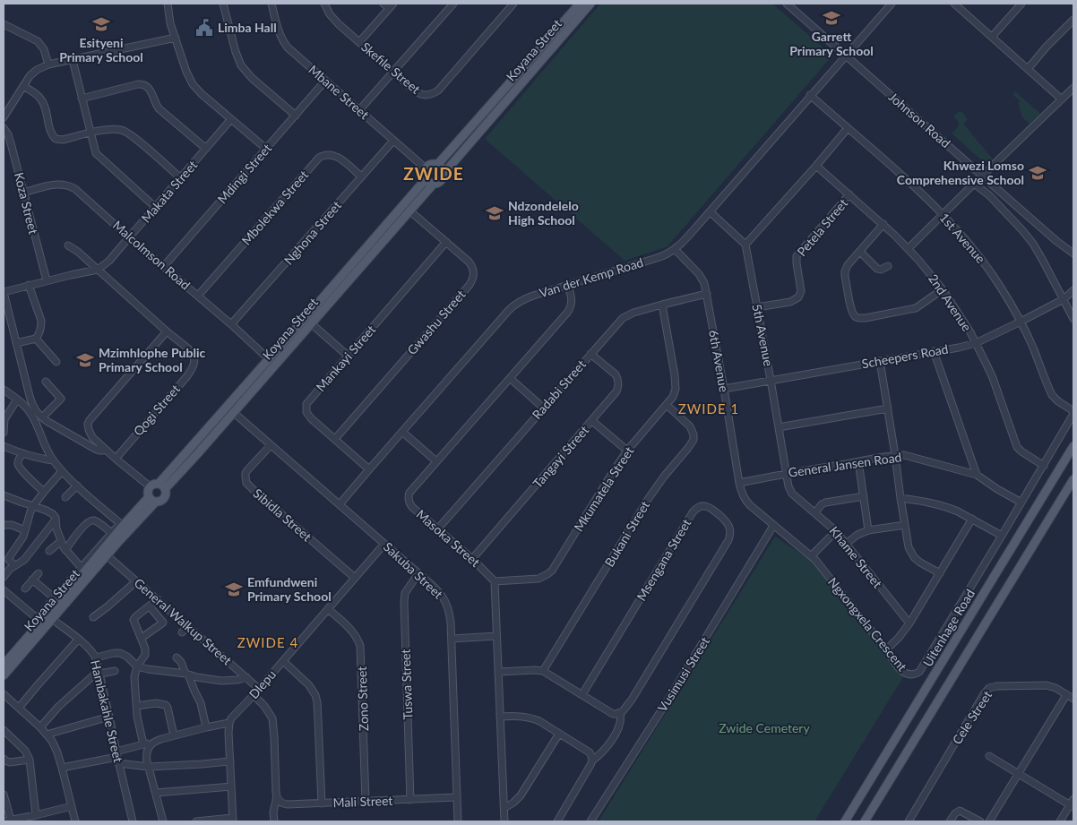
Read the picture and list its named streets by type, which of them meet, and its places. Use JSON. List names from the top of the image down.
{
  "streets": {
    "main road": ["Koyana Street", "Uitenhage Road"],
    "street": [
      "Skefile Street",
      "Mbane Street",
      "Johnson Road",
      "Mdingi Street",
      "Makata Street",
      "Koza Street",
      "Mbolekwa Street",
      "Petela Street",
      "Nghona Street",
      "1st Avenue",
      "Malcolmson Road",
      "Van der Kemp Road",
      "2nd Avenue",
      "Gwashu Street",
      "5th Avenue",
      "Scheepers Road",
      "Mankayi Street",
      "6th Avenue",
      "Radabi Street",
      "Qogi Street",
      "Tangayi Street",
      "General Jansen Road",
      "Mkumatela Street",
      "Sibidla Street",
      "Bukani Street",
      "Masoka Street",
      "Khame Street",
      "Msengana Street",
      "Sakuba Street",
      "General Walkup Street",
      "Ngxongxela Crescent",
      "Vusimusi Street",
      "Dlepu",
      "Tuswa Street",
      "Zono Street",
      "Hambakahle Street",
      "Cele Street",
      "Mali Street"
    ]
  },
  "crossings": [
    ["Koyana Street", "Mbane Street"],
    ["Koyana Street", "Malcolmson Road"],
    ["Koyana Street", "Gwashu Street"],
    ["Koyana Street", "Sakuba Street"],
    ["Koyana Street", "General Walkup Street"],
    ["Koyana Street", "Hambakahle Street"],
    ["Mbane Street", "Mdingi Street"],
    ["Mbane Street", "Nghona Street"],
    ["Johnson Road", "Van der Kemp Road"],
    ["Mdingi Street", "Malcolmson Road"],
    ["Makata Street", "Malcolmson Road"],
    ["Makata Street", "Qogi Street"],
    ["Koza Street", "Malcolmson Road"],
    ["Mbolekwa Street", "Nghona Street"],
    ["Mbolekwa Street", "Malcolmson Road"],
    ["Petela Street", "2nd Avenue"],
    ["Petela Street", "5th Avenue"],
    ["Nghona Street", "Malcolmson Road"],
    ["1st Avenue", "Van der Kemp Road"],
    ["1st Avenue", "Scheepers Road"],
    ["1st Avenue", "Ngxongxela Crescent"],
    ["Van der Kemp Road", "Mankayi Street"],
    ["Van der Kemp Road", "6th Avenue"],
    ["Van der Kemp Road", "Masoka Street"],
    ["Van der Kemp Road", "Sakuba Street"],
    ["2nd Avenue", "Scheepers Road"],
    ["2nd Avenue", "Ngxongxela Crescent"],
    ["Gwashu Street", "Mankayi Street"],
    ["5th Avenue", "Scheepers Road"],
    ["5th Avenue", "General Jansen Road"],
    ["5th Avenue", "Khame Street"],
    ["Scheepers Road", "6th Avenue"],
    ["6th Avenue", "Radabi Street"],
    ["6th Avenue", "General Jansen Road"],
    ["6th Avenue", "Ngxongxela Crescent"],
    ["Radabi Street", "Tangayi Street"],
    ["Radabi Street", "Mkumatela Street"],
    ["Radabi Street", "Masoka Street"],
    ["Tangayi Street", "Masoka Street"],
    ["General Jansen Road", "Khame Street"],
    ["General Jansen Road", "Ngxongxela Crescent"],
    ["Mkumatela Street", "Bukani Street"],
    ["Mkumatela Street", "Masoka Street"],
    ["Sibidla Street", "Sakuba Street"],
    ["Sibidla Street", "Dlepu"],
    ["Sakuba Street", "Dlepu"],
    ["Sakuba Street", "Tuswa Street"],
    ["Sakuba Street", "Mali Street"],
    ["General Walkup Street", "Dlepu"],
    ["Ngxongxela Crescent", "Vusimusi Street"],
    ["Dlepu", "Zono Street"],
    ["Tuswa Street", "Mali Street"],
    ["Zono Street", "Mali Street"]
  ],
  "districts": ["ZWIDE", "ZWIDE 1", "ZWIDE 4"],
  "parks": ["Zwide Cemetery"],
  "places": {
    "school or university": [
      "Garrett Primary School",
      "Esityeni Primary School",
      "Khwezi Lomso Comprehensive School",
      "Ndzondelelo High School",
      "Mzimhlophe Public Primary School",
      "Emfundweni Primary School"
    ],
    "public building": ["Limba Hall"]
  }
}
